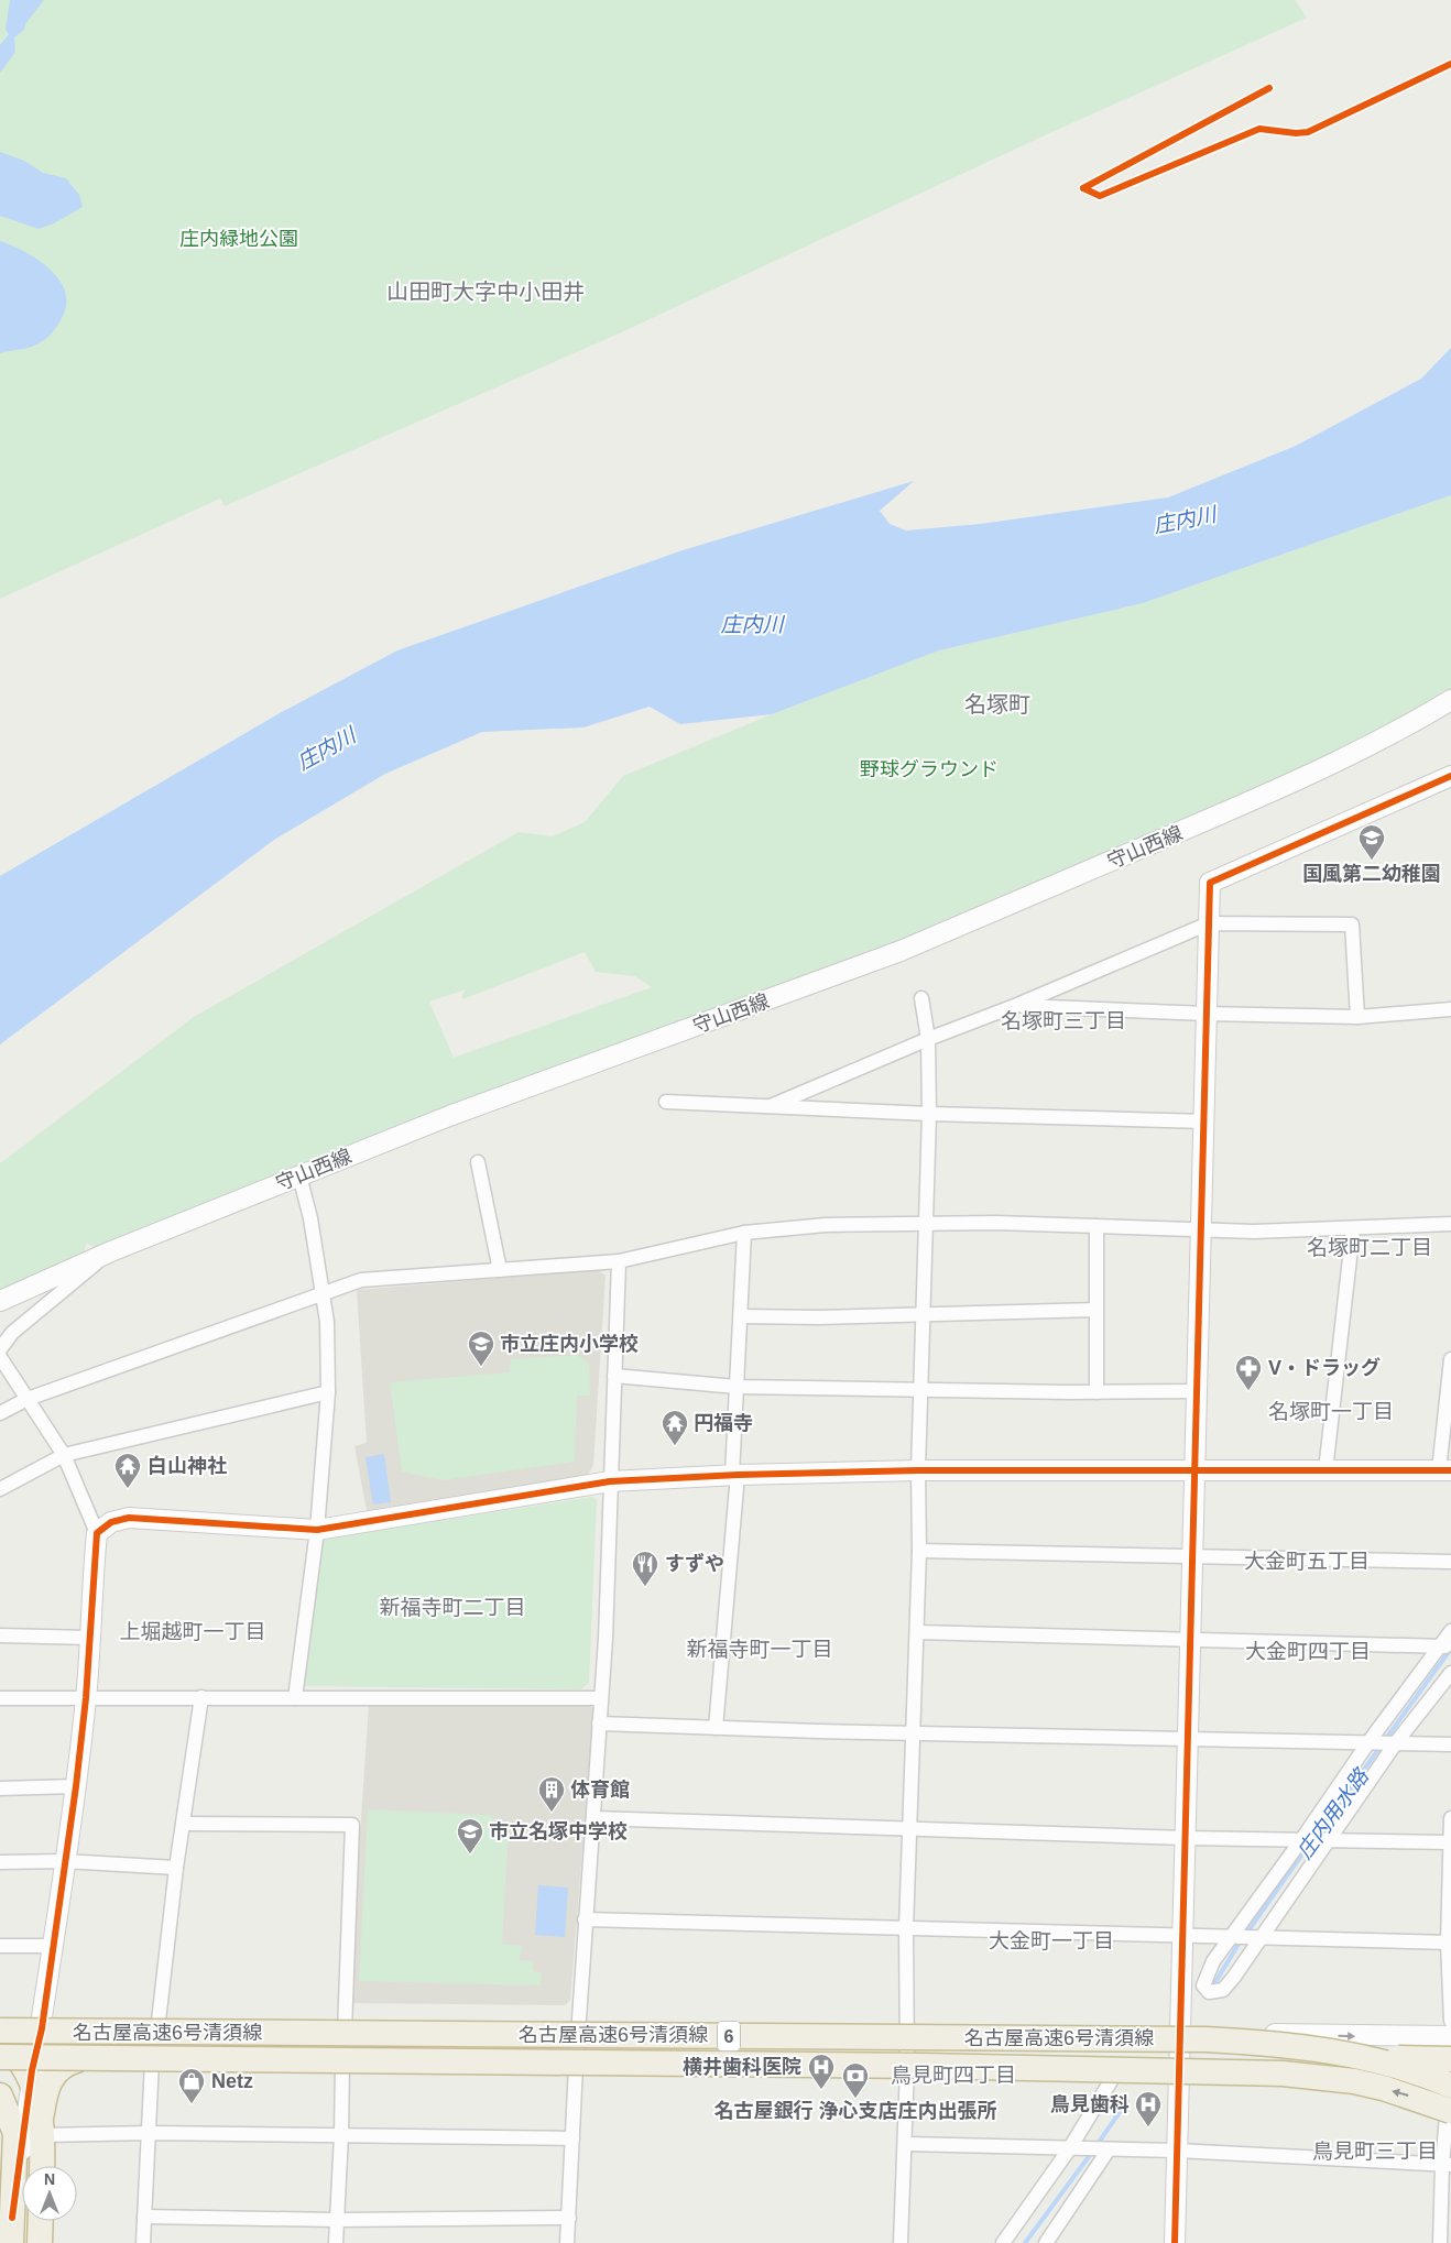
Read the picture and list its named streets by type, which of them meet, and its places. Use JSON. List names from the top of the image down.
{
  "streets": {
    "highway": ["名古屋高速6号清須線", "6"],
    "street": ["守山西線"]
  },
  "districts": [
    "山田町大字中小田井",
    "名塚町",
    "名塚町三丁目",
    "名塚町二丁目",
    "名塚町一丁目",
    "大金町五丁目",
    "新福寺町二丁目",
    "上堀越町一丁目",
    "新福寺町一丁目",
    "大金町四丁目",
    "大金町一丁目",
    "鳥見町四丁目",
    "鳥見町三丁目"
  ],
  "water": ["庄内川", "庄内用水路"],
  "parks": ["庄内緑地公園", "野球グラウンド"],
  "places": {
    "school or university": ["国風第二幼稚園", "市立庄内小学校", "市立名塚中学校"],
    "pharmacy": ["V・ドラッグ"],
    "temple": ["円福寺", "白山神社"],
    "restaurant": ["すずや"],
    "building": ["体育館"],
    "hospital": ["横井歯科医院", "鳥見歯科"],
    "bank": ["名古屋銀行 浄心支店庄内出張所"],
    "shop": ["Netz"]
  },
  "north": "top"
}
